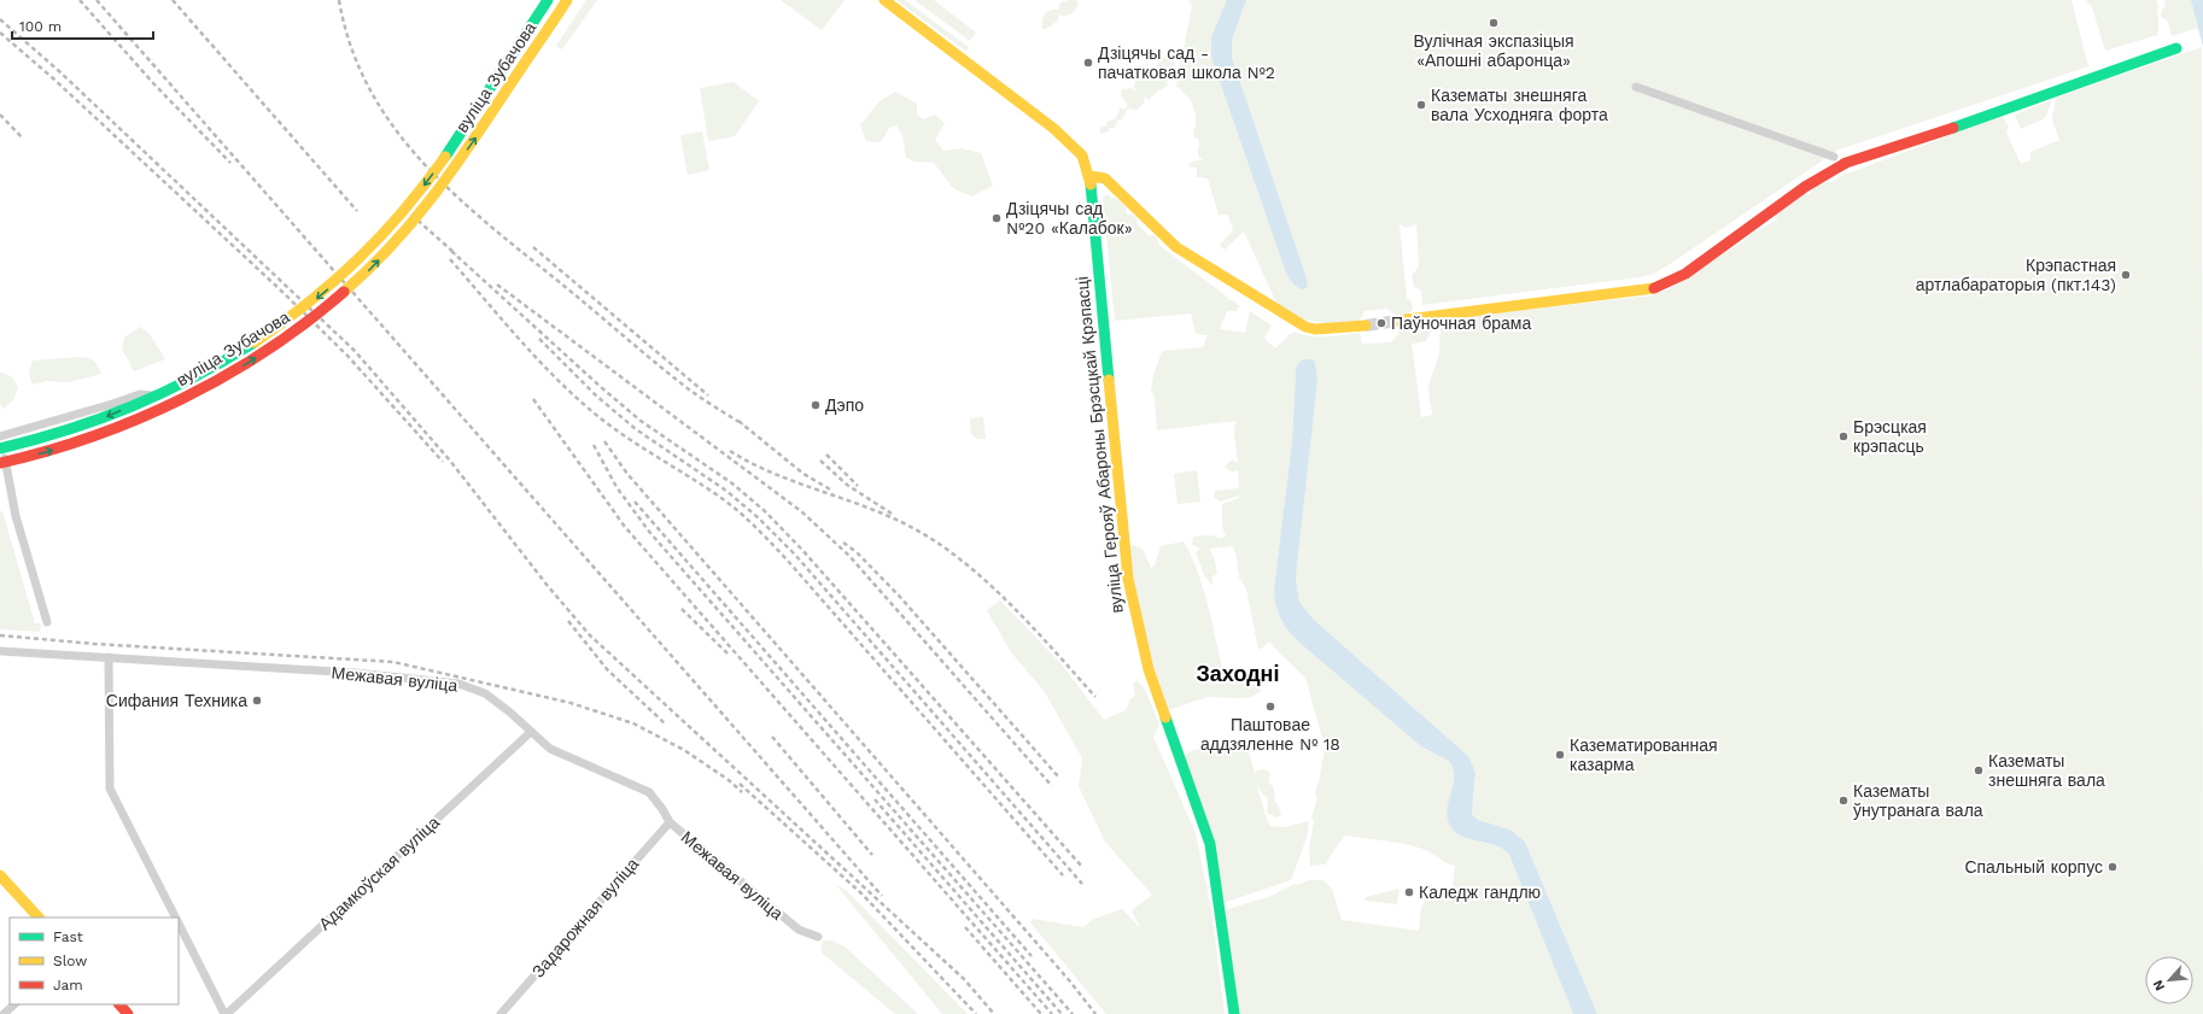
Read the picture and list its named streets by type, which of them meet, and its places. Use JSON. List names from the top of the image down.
{
  "streets": {
    "main road": ["вуліца Зубачова", "вуліца Герояў Абароны Брэсцкай Крэпасці"],
    "street": ["Межавая вуліца", "Адамкоўская вуліца", "Задарожная вуліца"]
  },
  "crossings": [
    ["Межавая вуліца", "Адамкоўская вуліца"],
    ["Межавая вуліца", "Задарожная вуліца"]
  ],
  "districts": ["Заходні"],
  "places": [
    "Вулічная экспазіцыя «Апошні абаронца»",
    "Дзіцячы сад - пачатковая школа №2",
    "Казематы знешняга вала Усходняга форта",
    "Дзіцячы сад №20 «Калабок»",
    "Крэпастная артлабараторыя (пкт.143)",
    "Паўночная брама",
    "Дэпо",
    "Брэсцкая крэпасць",
    "Сифания Техника",
    "Паштовае аддзяленне № 18",
    "Казематированная казарма",
    "Казематы знешняга вала",
    "Казематы ўнутранага вала",
    "Спальный корпус",
    "Каледж гандлю"
  ],
  "legend": ["Fast", "Slow", "Jam"],
  "scale_bar": "100 m",
  "north": "bottom left"
}
